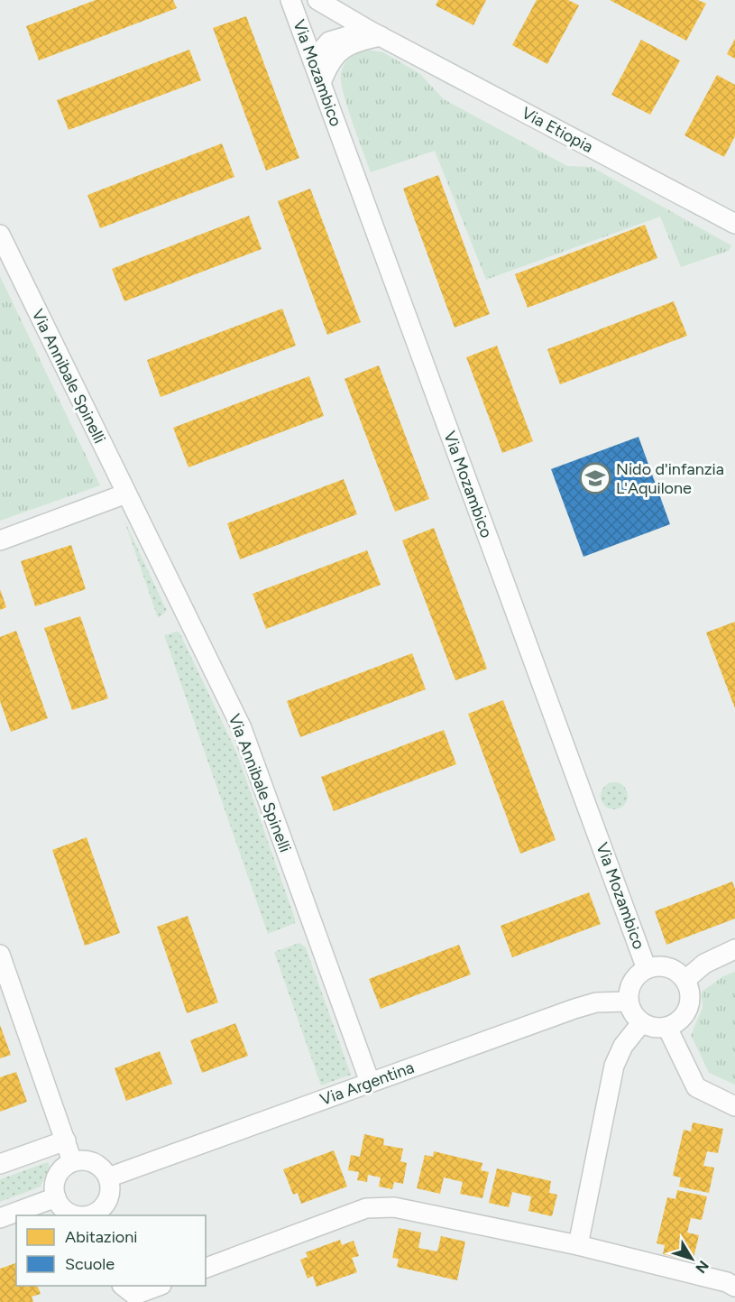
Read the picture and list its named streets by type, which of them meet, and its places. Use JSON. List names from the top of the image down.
{
  "streets": {
    "street": [
      "Via Mozambico",
      "Via Etiopia",
      "Via Annibale Spinelli",
      "Via Argentina"
    ]
  },
  "crossings": [
    ["Via Mozambico", "Via Etiopia"],
    ["Via Mozambico", "Via Argentina"],
    ["Via Annibale Spinelli", "Via Argentina"]
  ],
  "places": {
    "school or university": ["Nido d'infanzia L'Aquilone"]
  },
  "legend": ["Abitazioni", "Scuole"],
  "north": "bottom right"
}
